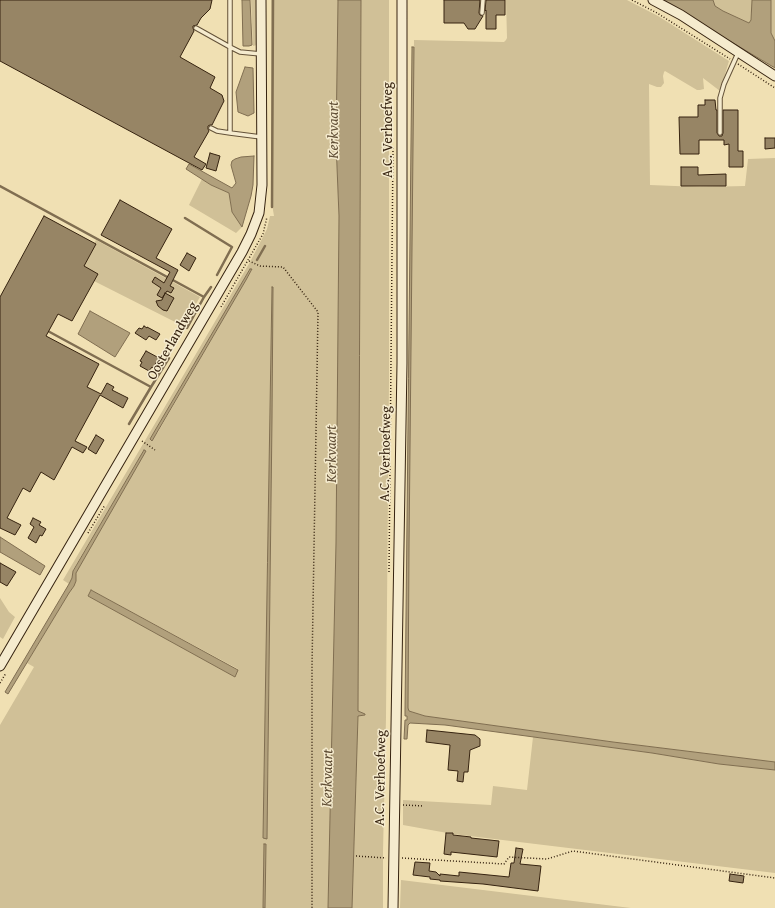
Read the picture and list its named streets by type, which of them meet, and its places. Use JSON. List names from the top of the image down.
{
  "streets": {
    "street": ["A.C. Verhoefweg", "Oosterlandweg"]
  },
  "water": ["Kerkvaart"]
}
